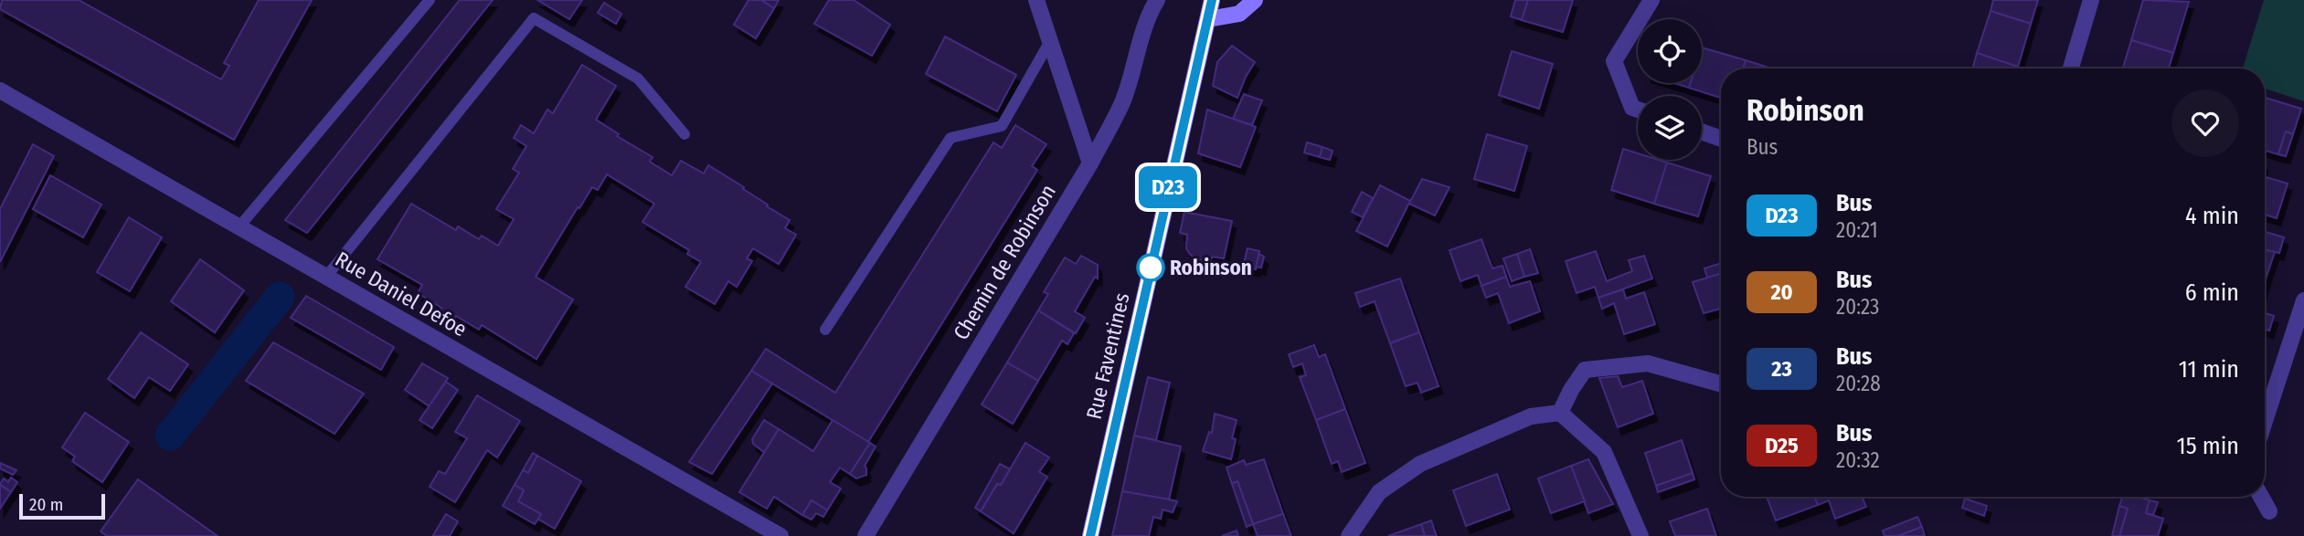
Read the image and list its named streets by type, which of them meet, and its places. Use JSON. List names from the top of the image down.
{
  "streets": {
    "main road": ["Rue Faventines"],
    "street": ["Chemin de Robinson", "Rue Daniel Defoe"]
  },
  "places": ["Robinson"],
  "lines": ["bus line D23"],
  "scale_bar": "20 m",
  "page": {
    "on_map": "D23",
    "heading": ["Robinson", "Bus"],
    "list": [
      {
        "mark": "D23",
        "name": "Bus",
        "note": "20:21",
        "value": "4 min"
      },
      {
        "mark": "20",
        "name": "Bus",
        "note": "20:23",
        "value": "6 min"
      },
      {
        "mark": "23",
        "name": "Bus",
        "note": "20:28",
        "value": "11 min"
      },
      {
        "mark": "D25",
        "name": "Bus",
        "note": "20:32",
        "value": "15 min"
      }
    ],
    "scale": "20 m"
  }
}
